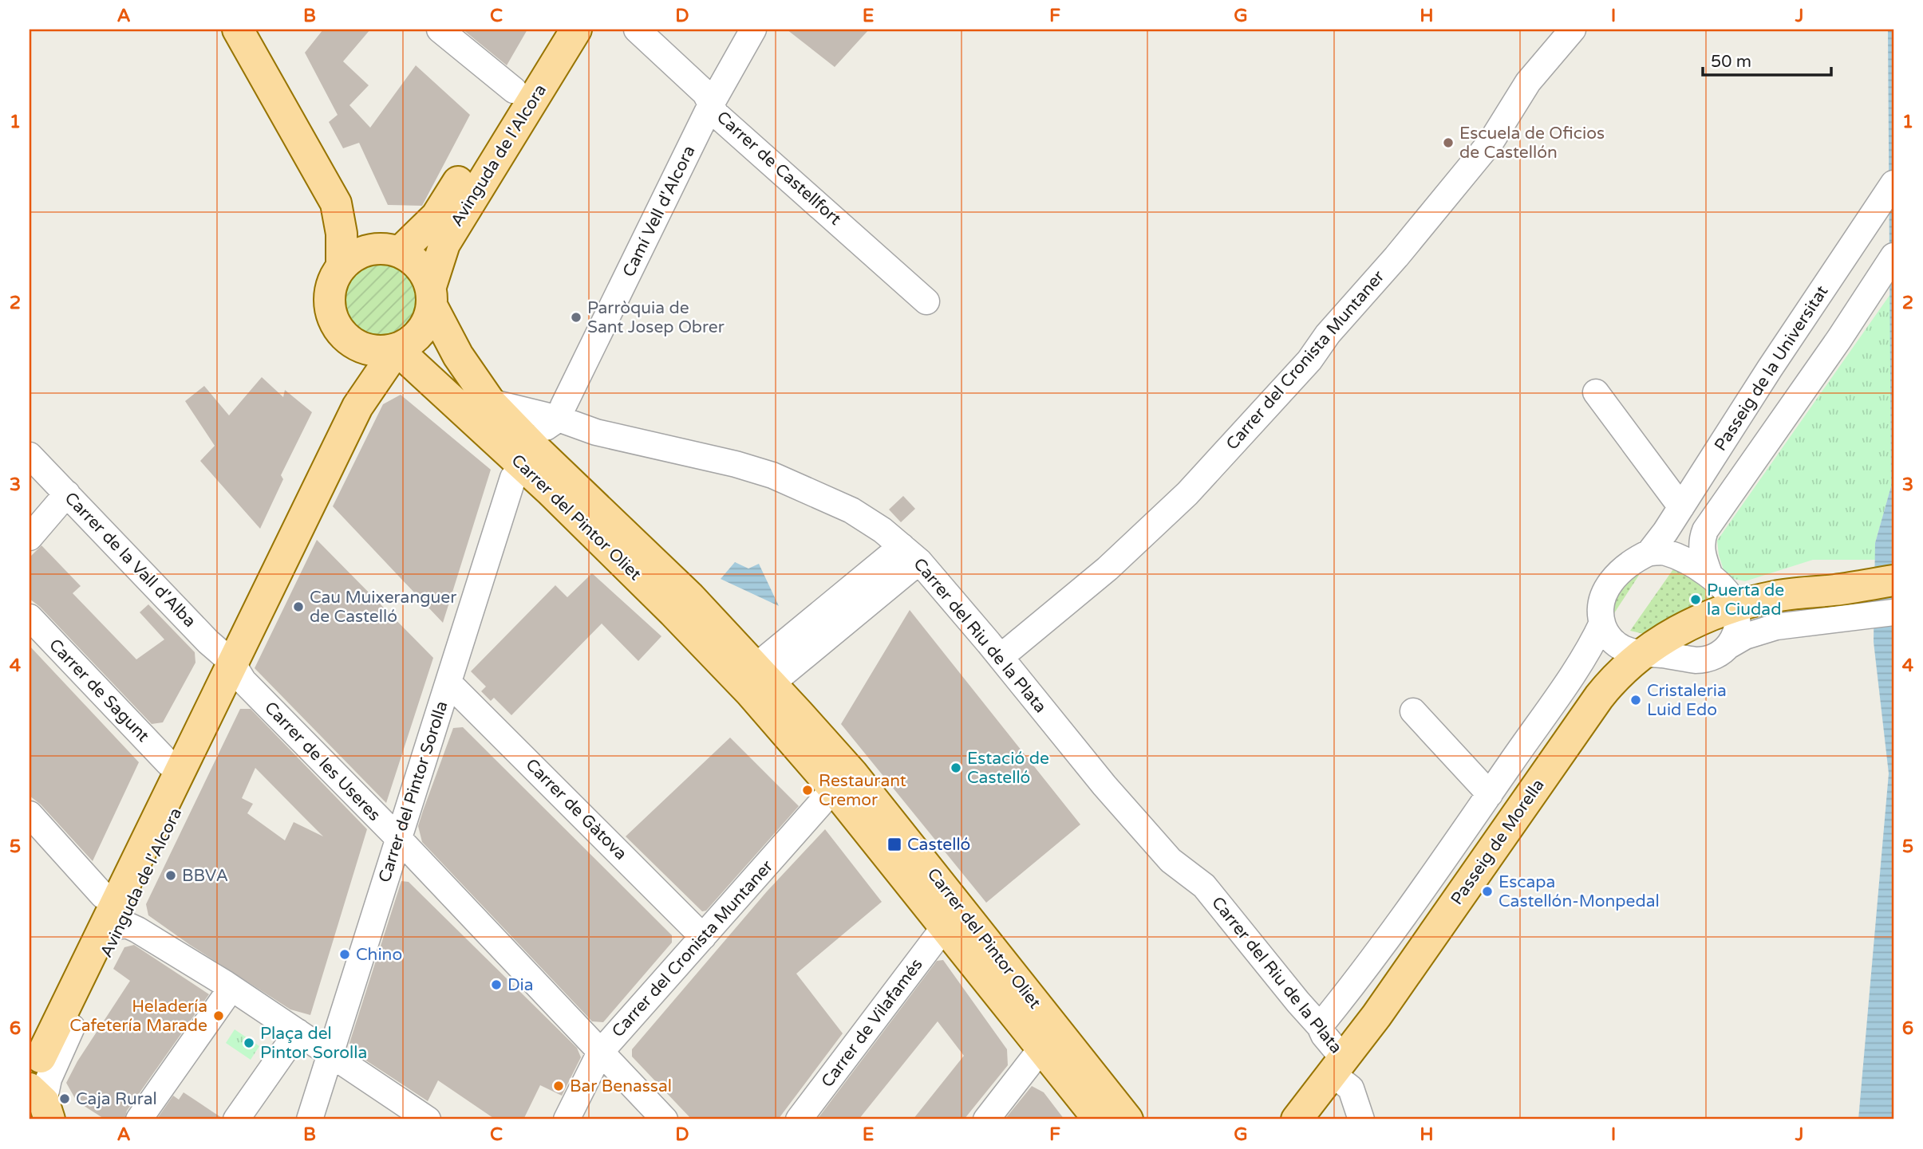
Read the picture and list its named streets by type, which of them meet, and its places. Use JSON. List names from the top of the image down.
{
  "streets": {
    "main road": ["Avinguda de l'Alcora", "Carrer del Pintor Oliet", "Passeig de Morella"],
    "street": [
      "Carrer de Castellfort",
      "Camí Vell d'Alcora",
      "Carrer del Cronista Muntaner",
      "Passeig de la Universitat",
      "Carrer de la Vall d'Alba",
      "Carrer del Riu de la Plata",
      "Carrer de Sagunt",
      "Carrer de les Useres",
      "Carrer del Pintor Sorolla",
      "Carrer de Gàtova",
      "Carrer de Vilafamés"
    ]
  },
  "crossings": [
    ["Avinguda de l'Alcora", "Carrer del Pintor Oliet"],
    ["Avinguda de l'Alcora", "Carrer de la Vall d'Alba"],
    ["Avinguda de l'Alcora", "Carrer de Sagunt"],
    ["Avinguda de l'Alcora", "Carrer de les Useres"],
    ["Carrer de Castellfort", "Camí Vell d'Alcora"],
    ["Camí Vell d'Alcora", "Carrer del Pintor Oliet"],
    ["Camí Vell d'Alcora", "Carrer del Riu de la Plata"],
    ["Camí Vell d'Alcora", "Carrer del Pintor Sorolla"],
    ["Carrer del Cronista Muntaner", "Carrer del Pintor Oliet"],
    ["Carrer del Cronista Muntaner", "Carrer del Riu de la Plata"],
    ["Carrer del Cronista Muntaner", "Carrer de les Useres"],
    ["Carrer del Cronista Muntaner", "Carrer de Gàtova"],
    ["Carrer del Pintor Oliet", "Carrer del Riu de la Plata"],
    ["Carrer del Pintor Oliet", "Carrer del Pintor Sorolla"],
    ["Carrer del Pintor Oliet", "Carrer de Vilafamés"],
    ["Carrer de la Vall d'Alba", "Carrer de les Useres"],
    ["Carrer del Riu de la Plata", "Passeig de Morella"],
    ["Carrer de les Useres", "Carrer del Pintor Sorolla"],
    ["Carrer del Pintor Sorolla", "Carrer de Gàtova"]
  ],
  "places": {
    "other": [
      "Escuela de Oficios de Castellón",
      "Parròquia de Sant Josep Obrer",
      "Puerta de la Ciudad",
      "Cau Muixeranguer de Castelló",
      "Cristaleria Luid Edo",
      "Estació de Castelló",
      "Restaurant Cremor",
      "BBVA",
      "Escapa Castellón-Monpedal",
      "Chino",
      "Dia",
      "Heladería Cafetería Marade",
      "Plaça del Pintor Sorolla",
      "Bar Benassal",
      "Caja Rural"
    ],
    "transit": ["Castelló"]
  },
  "scale_bar": "50 m",
  "grid": {
    "columns": [
      "A",
      "B",
      "C",
      "D",
      "E",
      "F",
      "G",
      "H",
      "I",
      "J"
    ],
    "rows": [
      "1",
      "2",
      "3",
      "4",
      "5",
      "6"
    ]
  }
}
